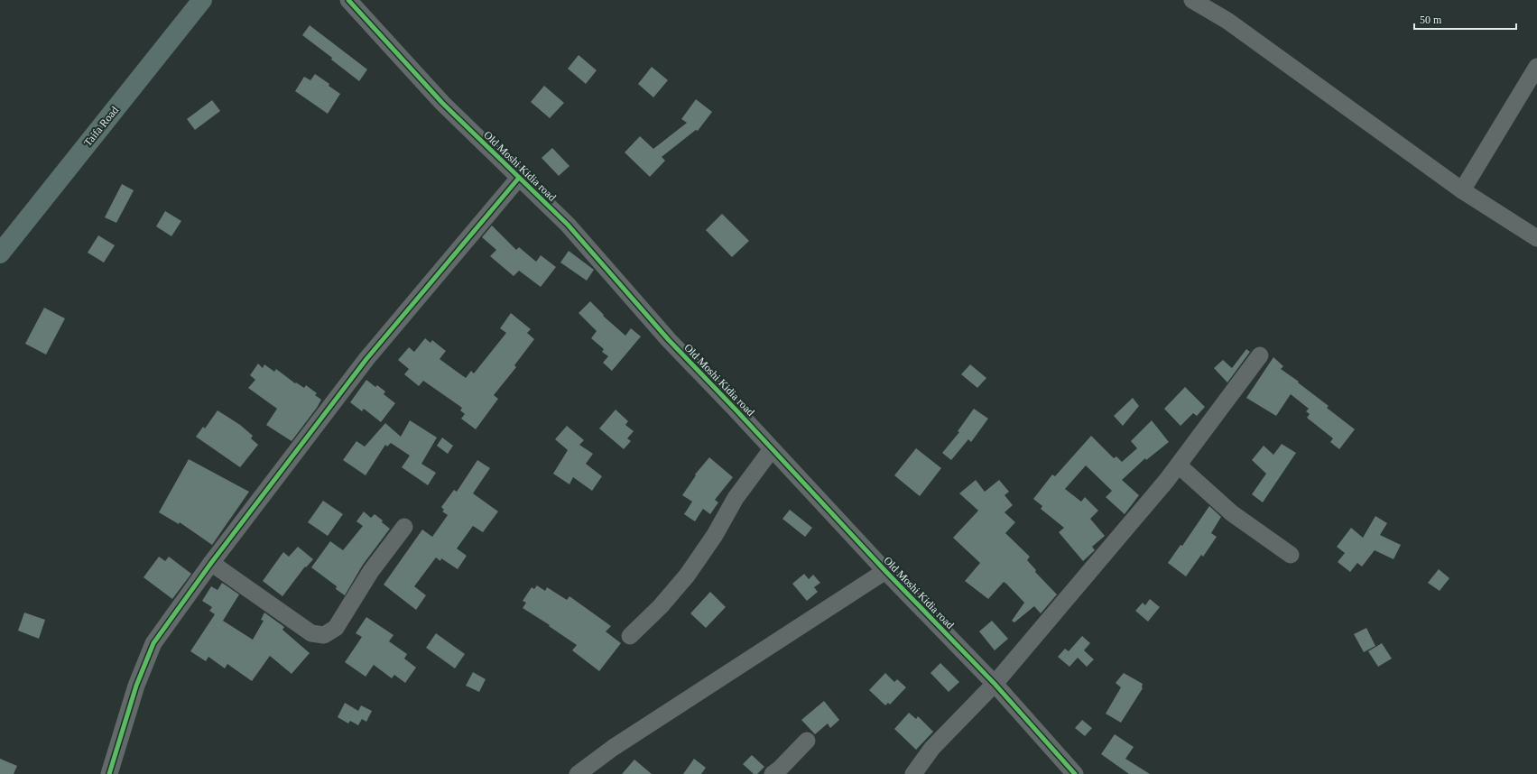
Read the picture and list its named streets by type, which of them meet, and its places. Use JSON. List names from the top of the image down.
{
  "streets": {
    "highway": ["Taifa Road"],
    "street": ["Old Moshi Kidia road"]
  },
  "scale_bar": "50 m"
}
